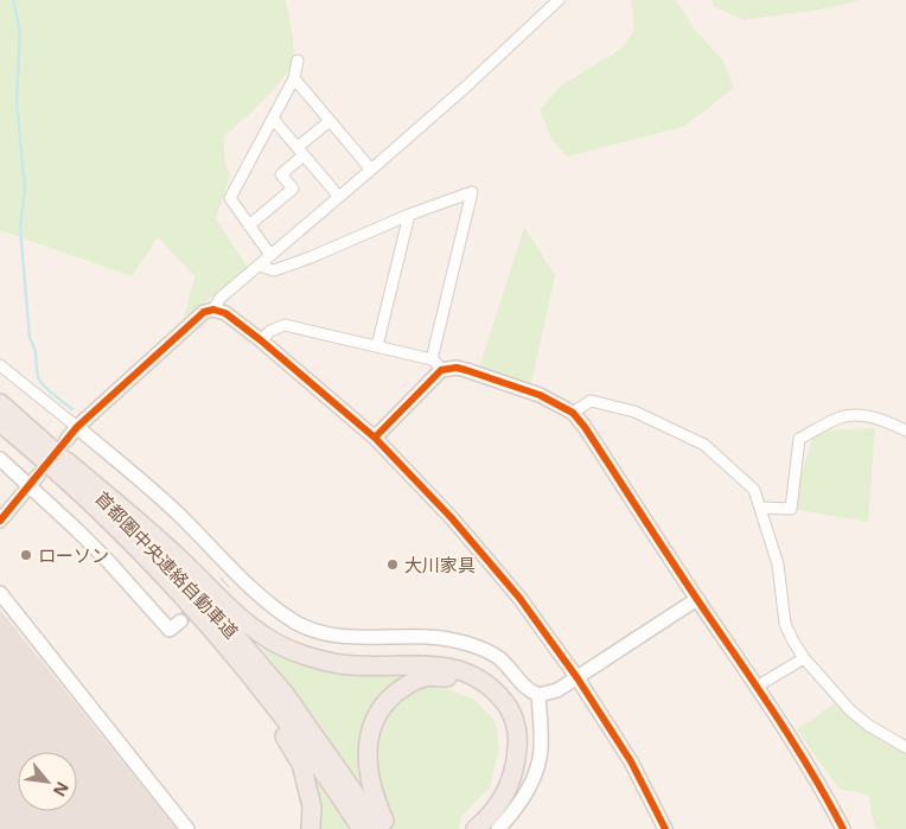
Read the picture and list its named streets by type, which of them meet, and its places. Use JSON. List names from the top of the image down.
{
  "streets": {
    "highway": ["首都圏中央連絡自動車道"]
  },
  "places": ["ローソン", "大川家具"],
  "north": "bottom right"
}
